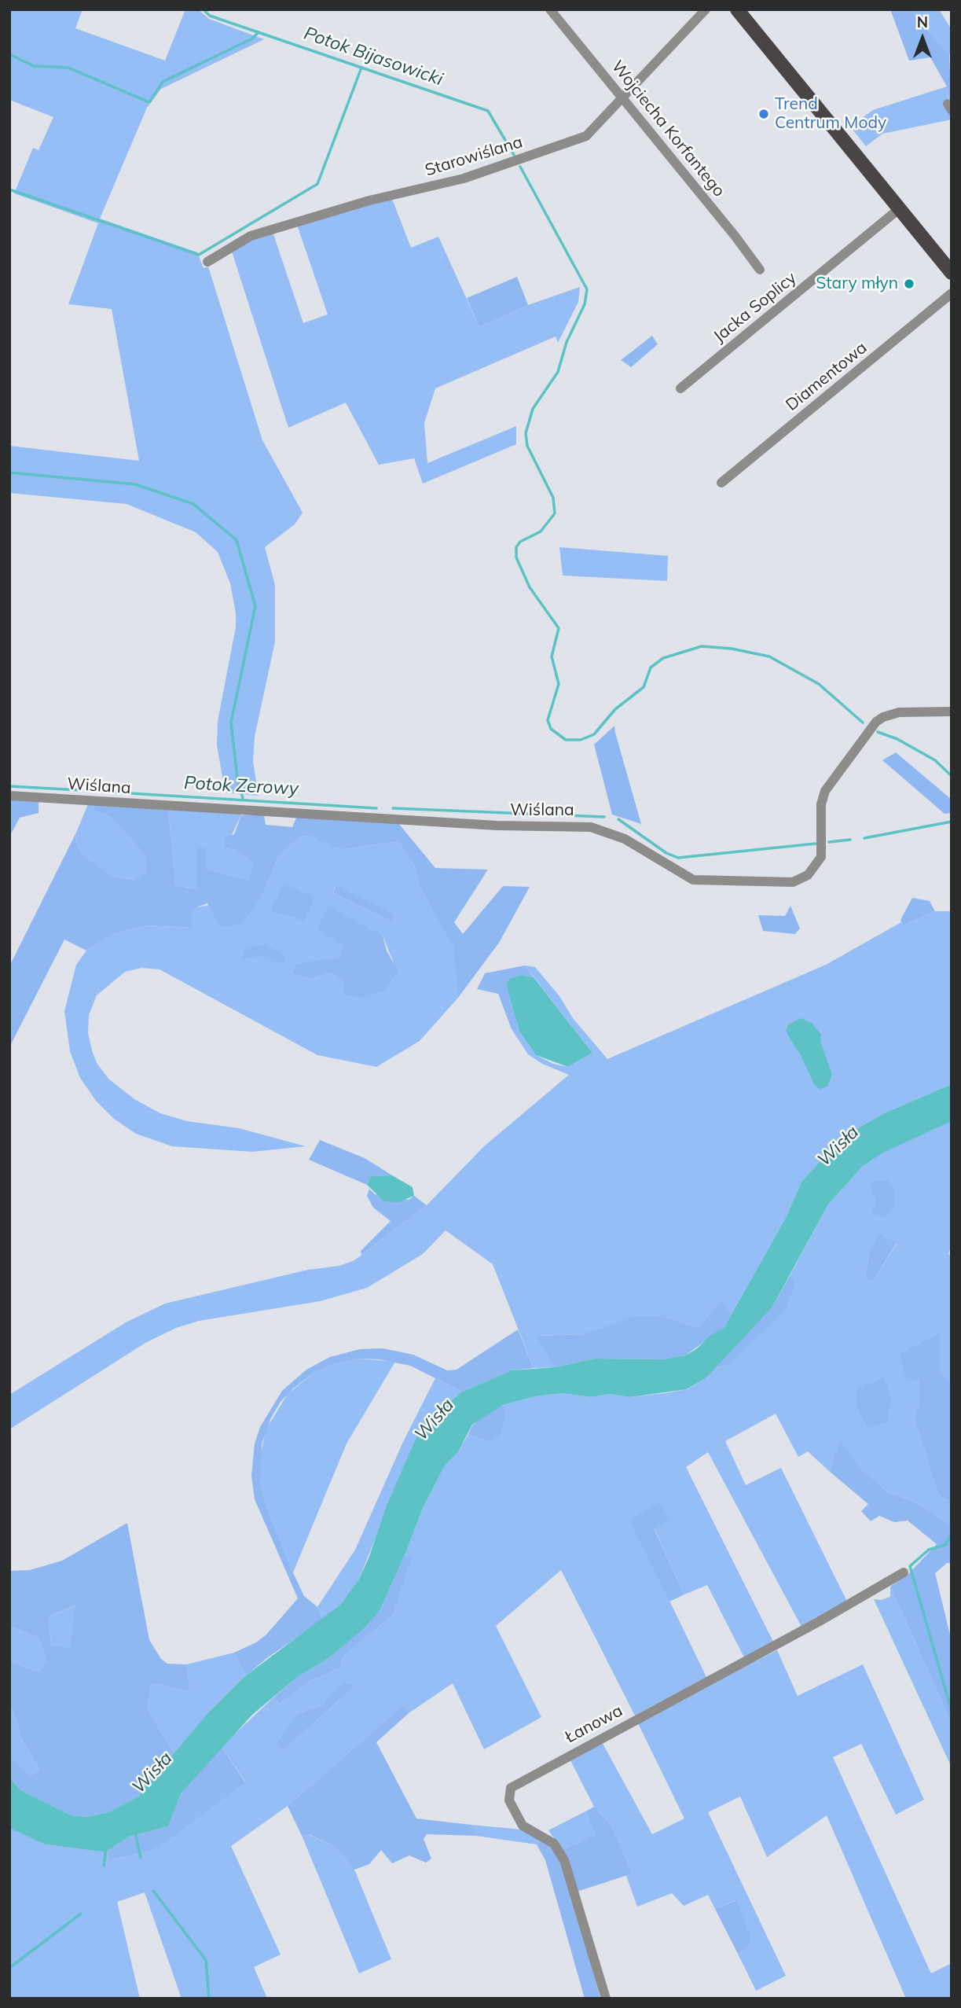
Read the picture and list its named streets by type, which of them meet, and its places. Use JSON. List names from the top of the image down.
{
  "streets": {
    "street": [
      "Wojciecha Korfantego",
      "Starowiślana",
      "Jacka Soplicy",
      "Diamentowa",
      "Wiślana",
      "Łanowa"
    ]
  },
  "crossings": [
    ["Wojciecha Korfantego", "Starowiślana"]
  ],
  "water": ["Potok Bijasowicki", "Potok Zerowy", "Wisła"],
  "places": ["Trend Centrum Mody", "Stary młyn"],
  "north": "top"
}
